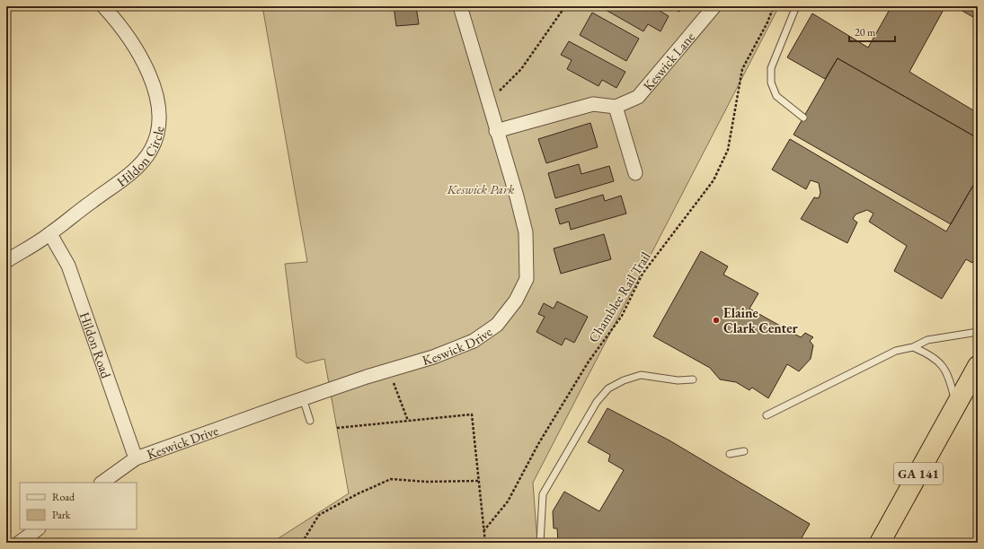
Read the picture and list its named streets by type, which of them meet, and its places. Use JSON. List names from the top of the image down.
{
  "streets": {
    "highway": ["GA 141"],
    "street": [
      "Keswick Lane",
      "Hildon Circle",
      "Hildon Road",
      "Keswick Drive"
    ],
    "path": ["Chamblee Rail Trail"]
  },
  "crossings": [
    ["Hildon Circle", "Hildon Road"],
    ["Hildon Road", "Keswick Drive"]
  ],
  "parks": ["Keswick Park"],
  "places": ["Elaine Clark Center"],
  "legend": ["Road", "Park"],
  "scale_bar": "20 m"
}
